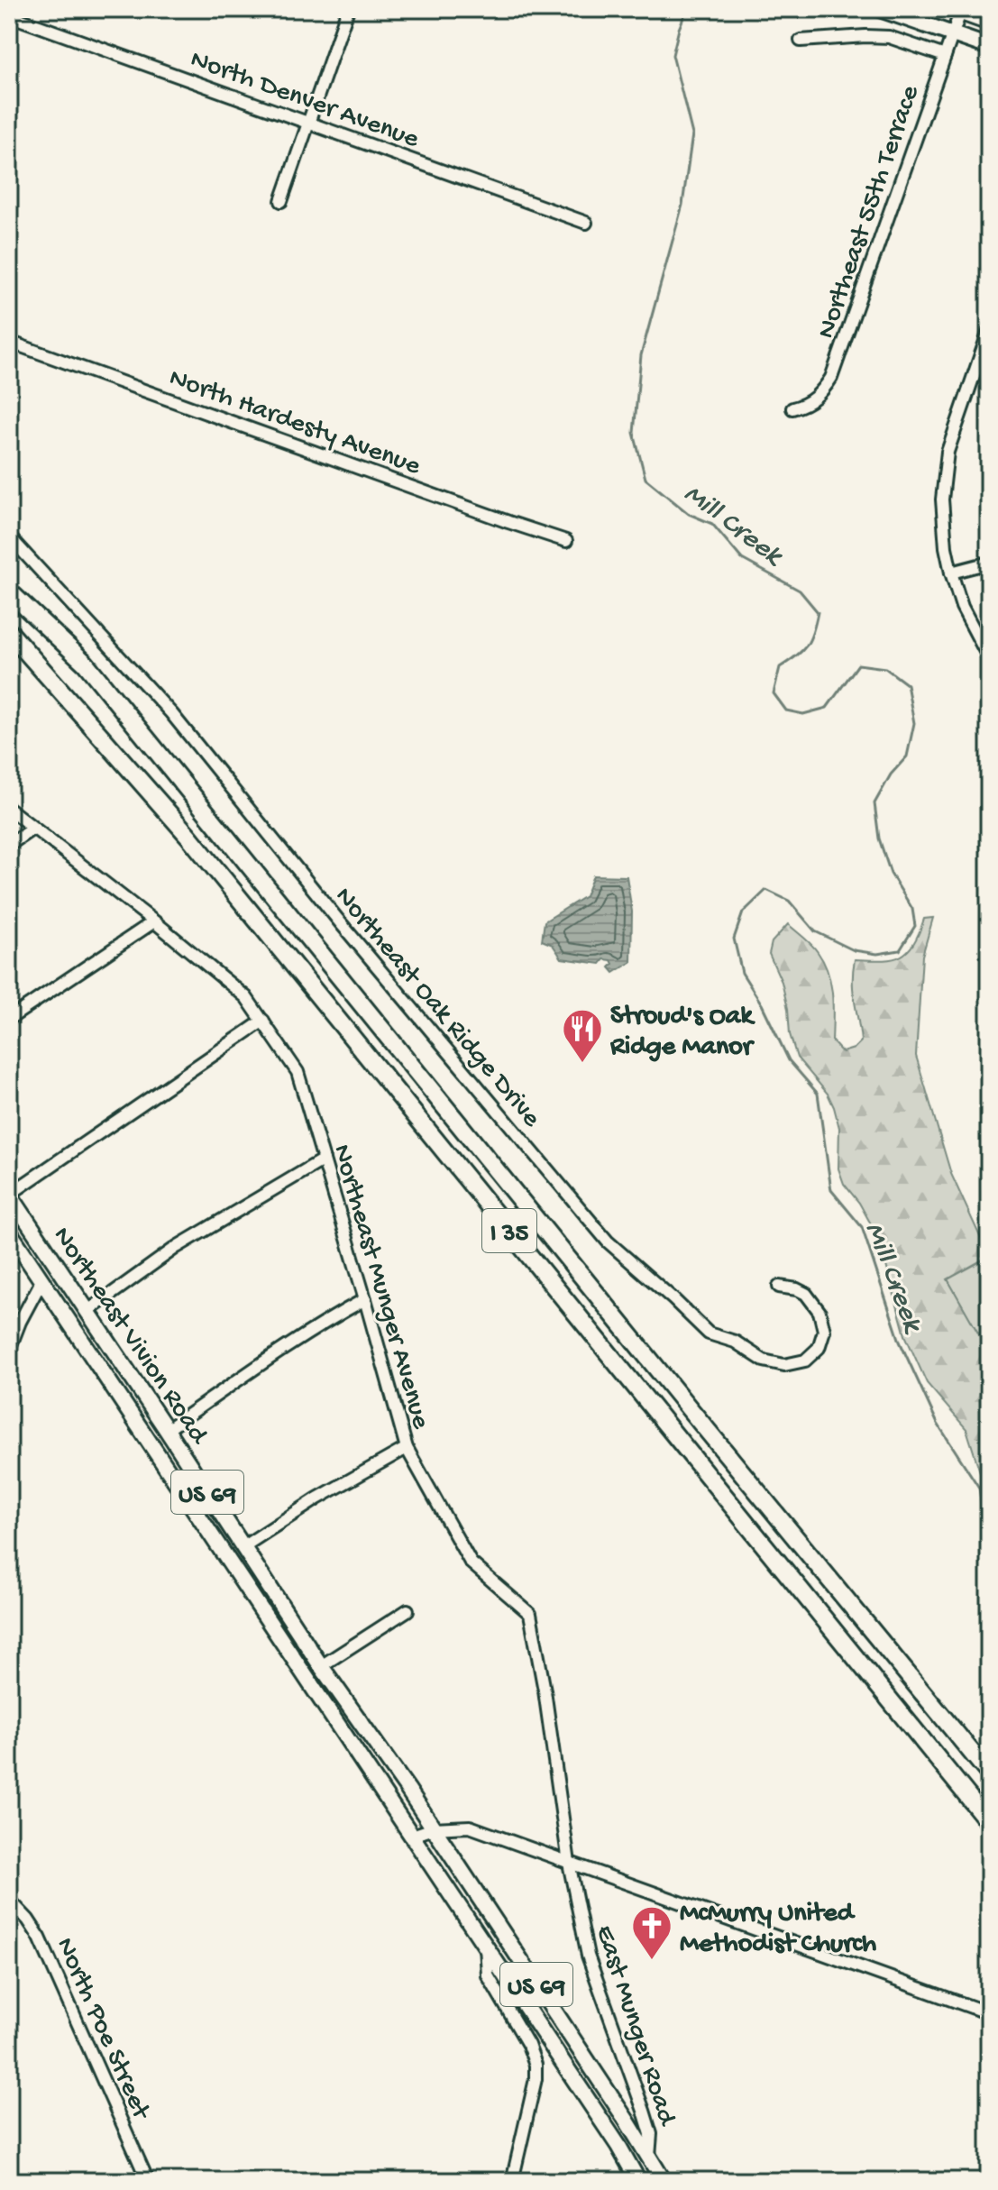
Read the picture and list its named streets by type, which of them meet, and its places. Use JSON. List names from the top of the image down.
{
  "streets": {
    "highway": ["I 35"],
    "main road": ["Northeast Vivion Road", "US 69"],
    "street": [
      "North Denver Avenue",
      "Northeast 55th Terrace",
      "North Hardesty Avenue",
      "Northeast Oak Ridge Drive",
      "Northeast Munger Avenue",
      "East Munger Road",
      "North Poe Street"
    ]
  },
  "crossings": [
    ["Northeast Munger Avenue", "East Munger Road"],
    ["Northeast Vivion Road", "US 69"],
    ["US 69", "East Munger Road"]
  ],
  "water": ["Mill Creek"],
  "places": {
    "restaurant": ["Stroud's Oak Ridge Manor"],
    "church": ["McMurry United Methodist Church"]
  }
}
